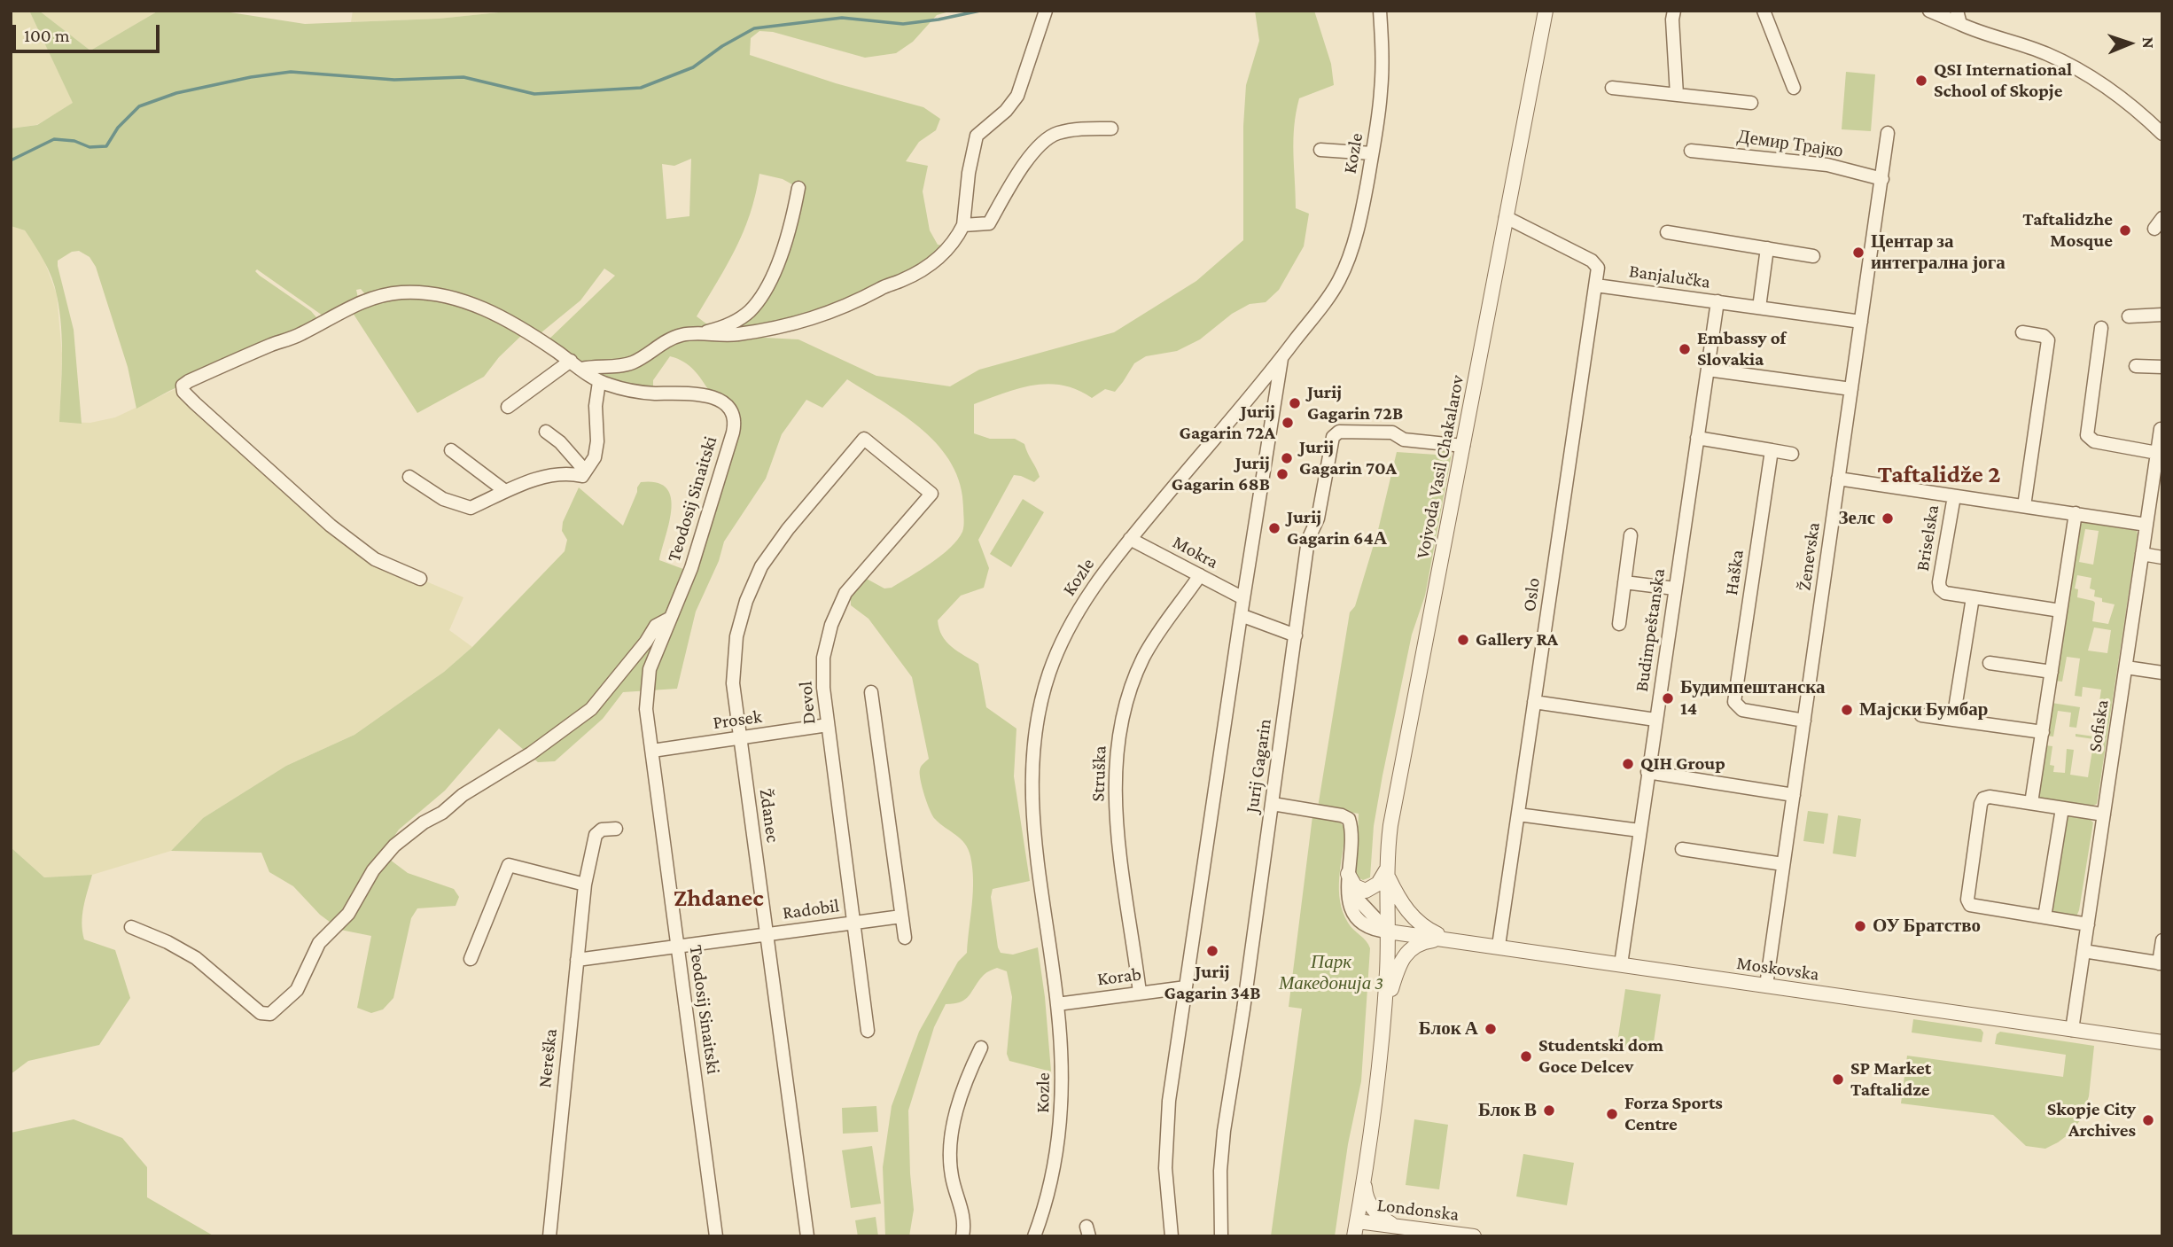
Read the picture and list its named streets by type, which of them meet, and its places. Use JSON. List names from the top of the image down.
{
  "streets": {
    "street": [
      "Демир Трајко",
      "Kozle",
      "Banjalučka",
      "Vojvoda Vasil Chakalarov",
      "Teodosij Sinaitski",
      "Briselska",
      "Mokra",
      "Ženevska",
      "Haška",
      "Oslo",
      "Budimpeštanska",
      "Devol",
      "Prosek",
      "Sofiska",
      "Jurij Gagarin",
      "Struška",
      "Ždanec",
      "Radobil",
      "Moskovska",
      "Korab",
      "Nereška",
      "Londonska"
    ]
  },
  "crossings": [
    ["Демир Трајко", "Ženevska"],
    ["Kozle", "Mokra"],
    ["Kozle", "Jurij Gagarin"],
    ["Kozle", "Korab"],
    ["Banjalučka", "Ženevska"],
    ["Banjalučka", "Oslo"],
    ["Banjalučka", "Budimpeštanska"],
    ["Vojvoda Vasil Chakalarov", "Jurij Gagarin"],
    ["Vojvoda Vasil Chakalarov", "Moskovska"],
    ["Teodosij Sinaitski", "Prosek"],
    ["Teodosij Sinaitski", "Radobil"],
    ["Mokra", "Jurij Gagarin"],
    ["Mokra", "Struška"],
    ["Ženevska", "Haška"],
    ["Ženevska", "Moskovska"],
    ["Oslo", "Moskovska"],
    ["Budimpeštanska", "Moskovska"],
    ["Devol", "Prosek"],
    ["Devol", "Ždanec"],
    ["Devol", "Radobil"],
    ["Prosek", "Ždanec"],
    ["Sofiska", "Moskovska"],
    ["Jurij Gagarin", "Korab"],
    ["Struška", "Korab"],
    ["Ždanec", "Radobil"],
    ["Radobil", "Nereška"]
  ],
  "districts": ["Taftalidže 2", "Zhdanec"],
  "parks": ["Парк Македонија 3"],
  "places": [
    "QSI International School of Skopje",
    "Taftalidzhe Mosque",
    "Центар за интегрална јога",
    "Embassy of Slovakia",
    "Jurij Gagarin 72B",
    "Jurij Gagarin 72A",
    "Jurij Gagarin 70A",
    "Jurij Gagarin 68B",
    "Зелс",
    "Jurij Gagarin 64А",
    "Gallery RA",
    "Будимпештанска 14",
    "Мајски Бумбар",
    "QIH Group",
    "ОУ Братство",
    "Jurij Gagarin 34B",
    "Блок А",
    "Studentski dom Goce Delcev",
    "SP Market Taftalidze",
    "Блок В",
    "Forza Sports Centre",
    "Skopje City Archives"
  ],
  "scale_bar": "100 m",
  "north": "right"
}
